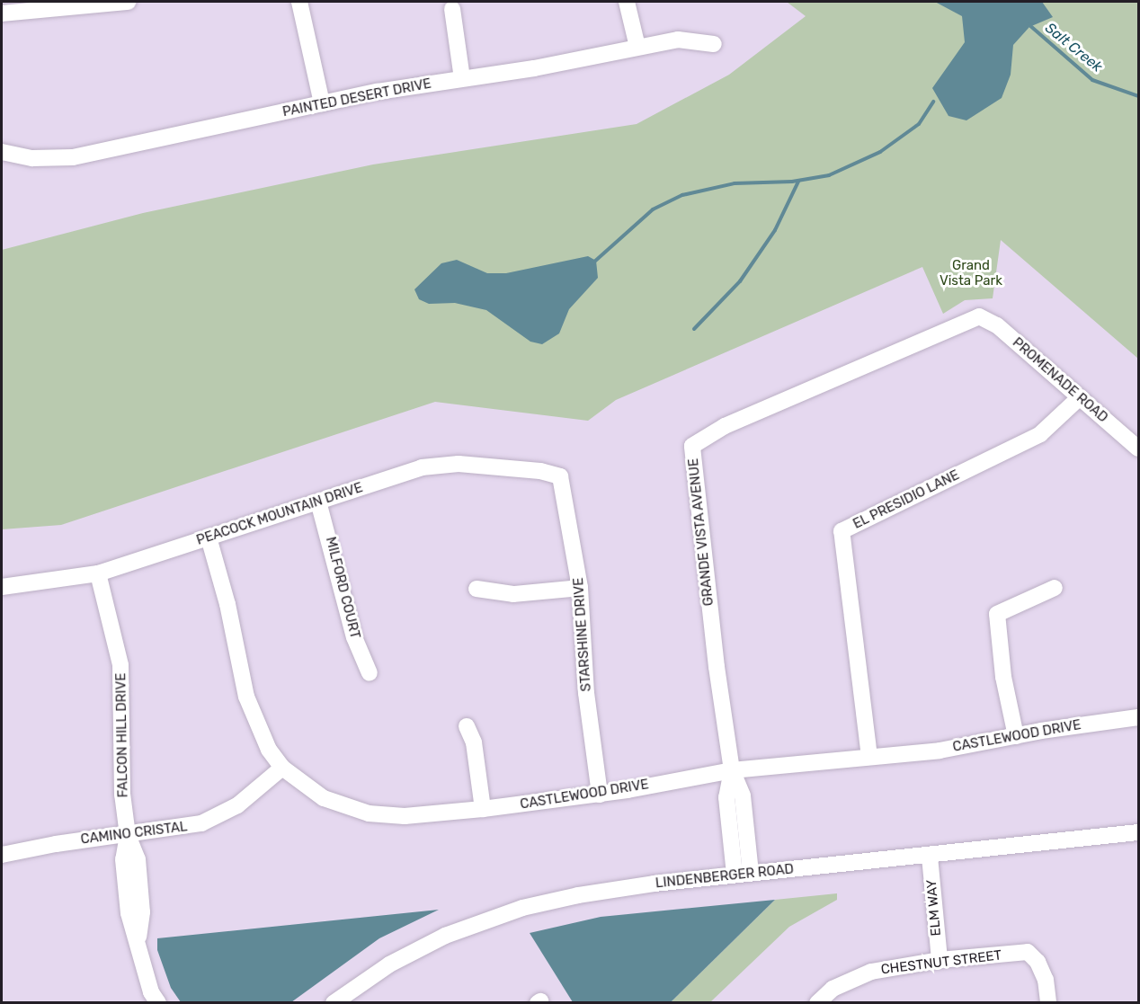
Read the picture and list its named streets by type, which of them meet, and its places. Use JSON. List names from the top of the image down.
{
  "streets": {
    "street": [
      "PAINTED DESERT DRIVE",
      "PROMENADE ROAD",
      "EL PRESIDIO LANE",
      "PEACOCK MOUNTAIN DRIVE",
      "GRANDE VISTA AVENUE",
      "MILFORD COURT",
      "STARSHINE DRIVE",
      "FALCON HILL DRIVE",
      "CASTLEWOOD DRIVE",
      "CAMINO CRISTAL",
      "LINDENBERGER ROAD",
      "ELM WAY",
      "CHESTNUT STREET"
    ]
  },
  "crossings": [
    ["PROMENADE ROAD", "EL PRESIDIO LANE"],
    ["PROMENADE ROAD", "GRANDE VISTA AVENUE"],
    ["EL PRESIDIO LANE", "CASTLEWOOD DRIVE"],
    ["PEACOCK MOUNTAIN DRIVE", "MILFORD COURT"],
    ["PEACOCK MOUNTAIN DRIVE", "STARSHINE DRIVE"],
    ["PEACOCK MOUNTAIN DRIVE", "FALCON HILL DRIVE"],
    ["PEACOCK MOUNTAIN DRIVE", "CASTLEWOOD DRIVE"],
    ["GRANDE VISTA AVENUE", "CASTLEWOOD DRIVE"],
    ["GRANDE VISTA AVENUE", "LINDENBERGER ROAD"],
    ["STARSHINE DRIVE", "CASTLEWOOD DRIVE"],
    ["FALCON HILL DRIVE", "CAMINO CRISTAL"],
    ["CASTLEWOOD DRIVE", "CAMINO CRISTAL"],
    ["LINDENBERGER ROAD", "ELM WAY"],
    ["ELM WAY", "CHESTNUT STREET"]
  ],
  "water": ["Salt Creek"],
  "parks": ["Grand Vista Park"]
}
